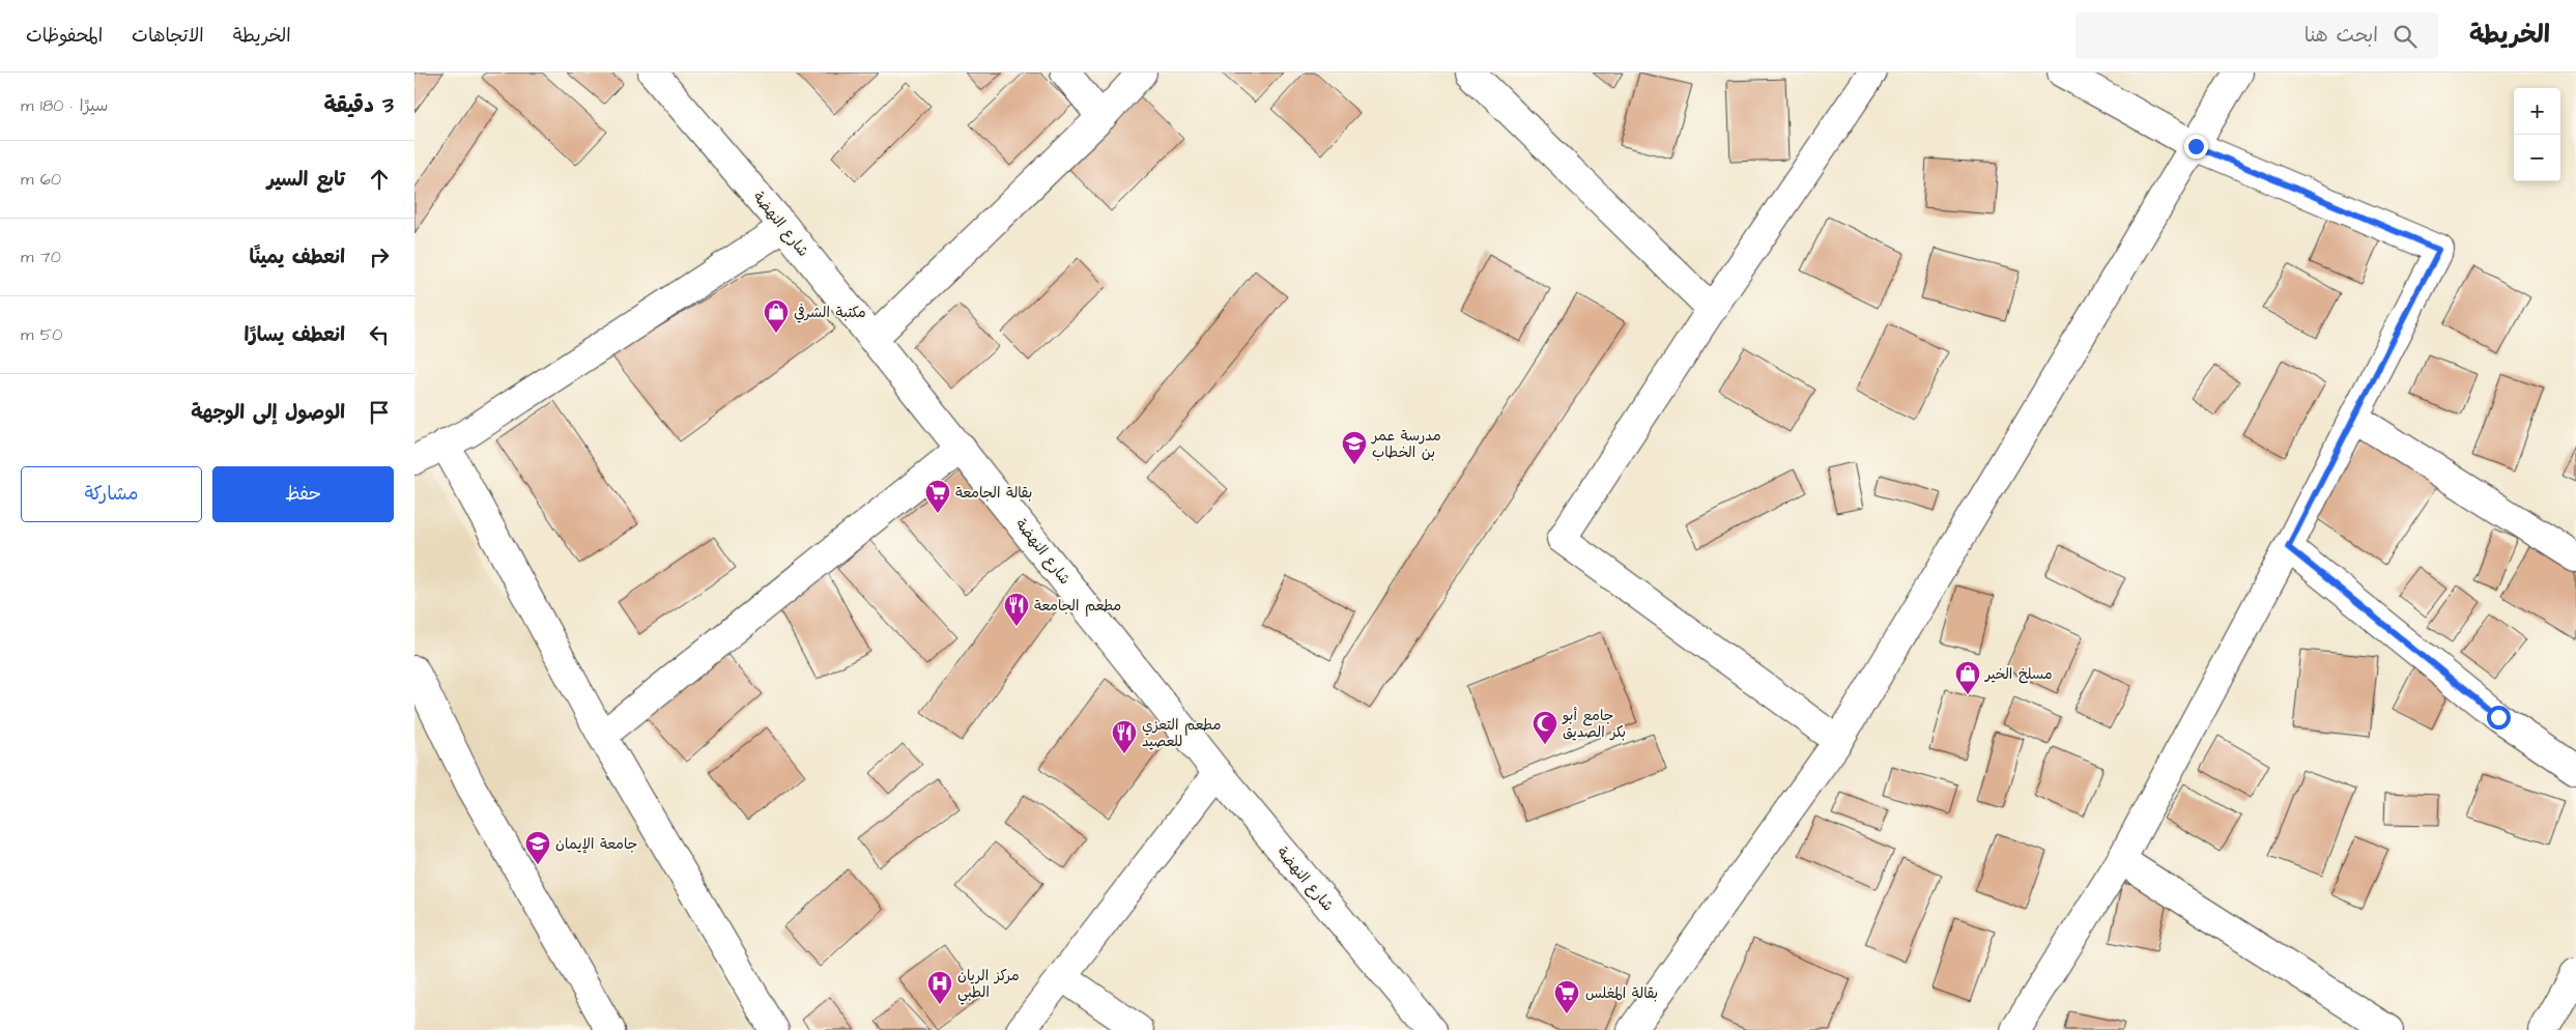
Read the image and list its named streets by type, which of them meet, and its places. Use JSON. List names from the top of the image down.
{
  "streets": {
    "street": ["شارع النهضة"]
  },
  "places": {
    "shop": ["مكتبة الشرفي", "مسلخ الخير"],
    "school or university": ["مدرسة عمر بن الخطاب", "جامعة الإيمان"],
    "supermarket": ["بقالة الجامعة", "بقالة المغلس"],
    "restaurant": ["مطعم الجامعة", "مطعم التعزي للعصيد"],
    "mosque": ["جامع أبو بكر الصديق"],
    "hospital": ["مركز الريان الطبي"]
  },
  "page": {
    "header": "الخريطة",
    "search": "ابحث هنا",
    "nav": ["الخريطة", "الاتجاهات", "المحفوظات"],
    "heading": ["3 دقيقة", "سيرًا · 180 m"],
    "map_buttons": ["+", "−"],
    "list": [
      ["تابع السير", "60 m"],
      ["انعطف يمينًا", "70 m"],
      ["انعطف يسارًا", "50 m"],
      "الوصول إلى الوجهة"
    ],
    "buttons": ["حفظ", "مشاركة"]
  }
}
